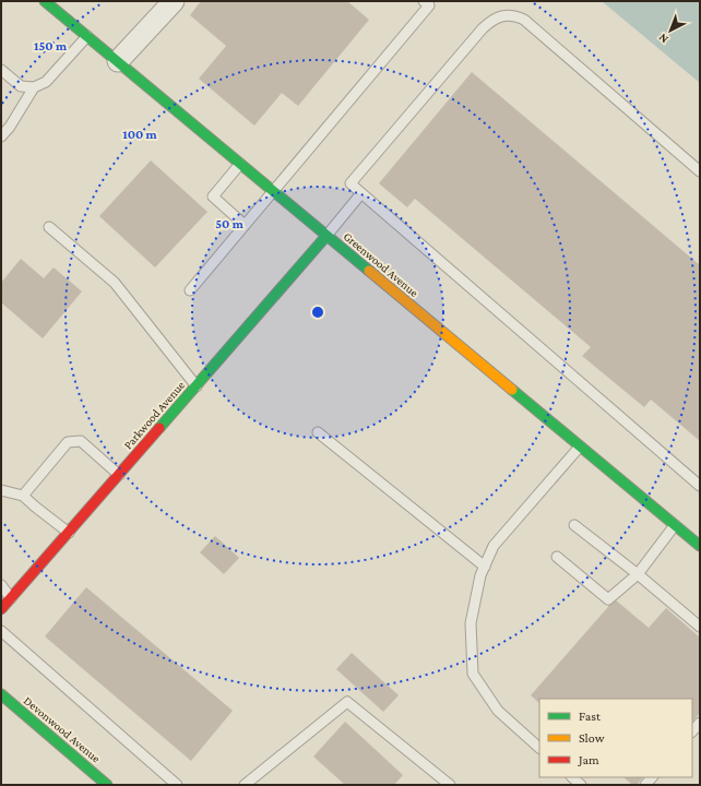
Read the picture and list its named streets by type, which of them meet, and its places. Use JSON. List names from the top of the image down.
{
  "streets": {
    "street": ["Greenwood Avenue", "Parkwood Avenue", "Devonwood Avenue"]
  },
  "crossings": [
    ["Greenwood Avenue", "Parkwood Avenue"]
  ],
  "legend": ["Fast", "Slow", "Jam"],
  "north": "bottom left",
  "rings": ["150 m", "100 m", "50 m"]
}
